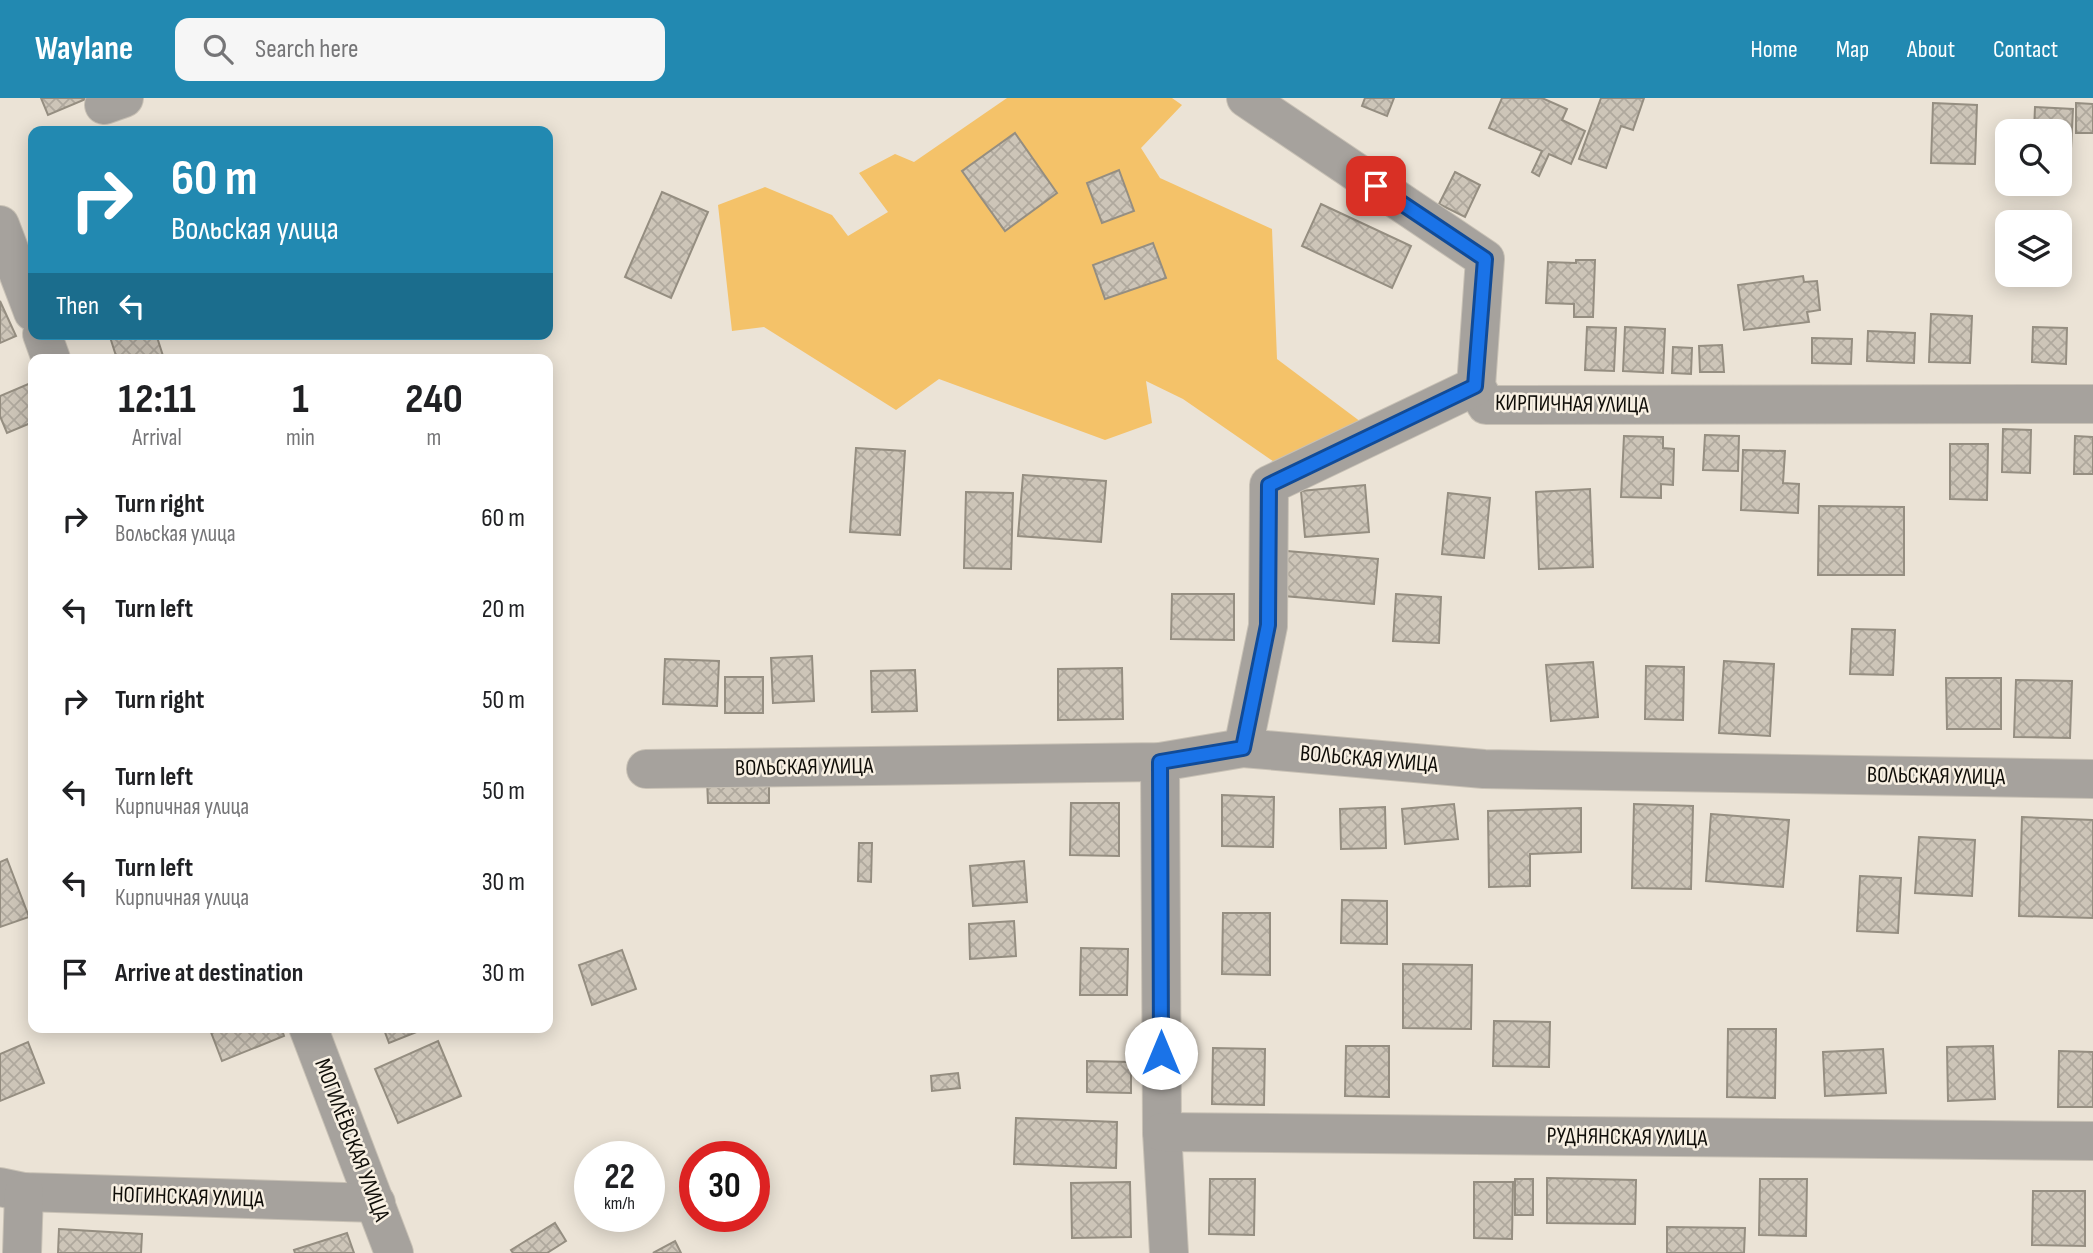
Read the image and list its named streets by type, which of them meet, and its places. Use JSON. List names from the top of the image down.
{
  "streets": {
    "street": [
      "КИРПИЧНАЯ УЛИЦА",
      "ВОЛЬСКАЯ УЛИЦА",
      "РУДНЯНСКАЯ УЛИЦА",
      "МОГИЛЁВСКАЯ УЛИЦА",
      "НОГИНСКАЯ УЛИЦА"
    ]
  },
  "crossings": [
    ["МОГИЛЁВСКАЯ УЛИЦА", "НОГИНСКАЯ УЛИЦА"]
  ],
  "page": {
    "header": "Waylane",
    "search": "Search here",
    "nav": [
      "Home",
      "Map",
      "About",
      "Contact"
    ],
    "turn": ["60 m", "Вольская улица"],
    "then": "Then",
    "eta": [
      "12:11",
      "Arrival",
      "1",
      "min",
      "240",
      "m"
    ],
    "list": [
      {
        "name": "Turn right",
        "note": "Вольская улица",
        "value": "60 m"
      },
      {
        "name": "Turn left",
        "value": "20 m"
      },
      {
        "name": "Turn right",
        "value": "50 m"
      },
      {
        "name": "Turn left",
        "note": "Кирпичная улица",
        "value": "50 m"
      },
      {
        "name": "Turn left",
        "note": "Кирпичная улица",
        "value": "30 m"
      },
      {
        "name": "Arrive at destination",
        "value": "30 m"
      }
    ],
    "speed": "22 km/h",
    "limit": "30"
  }
}
